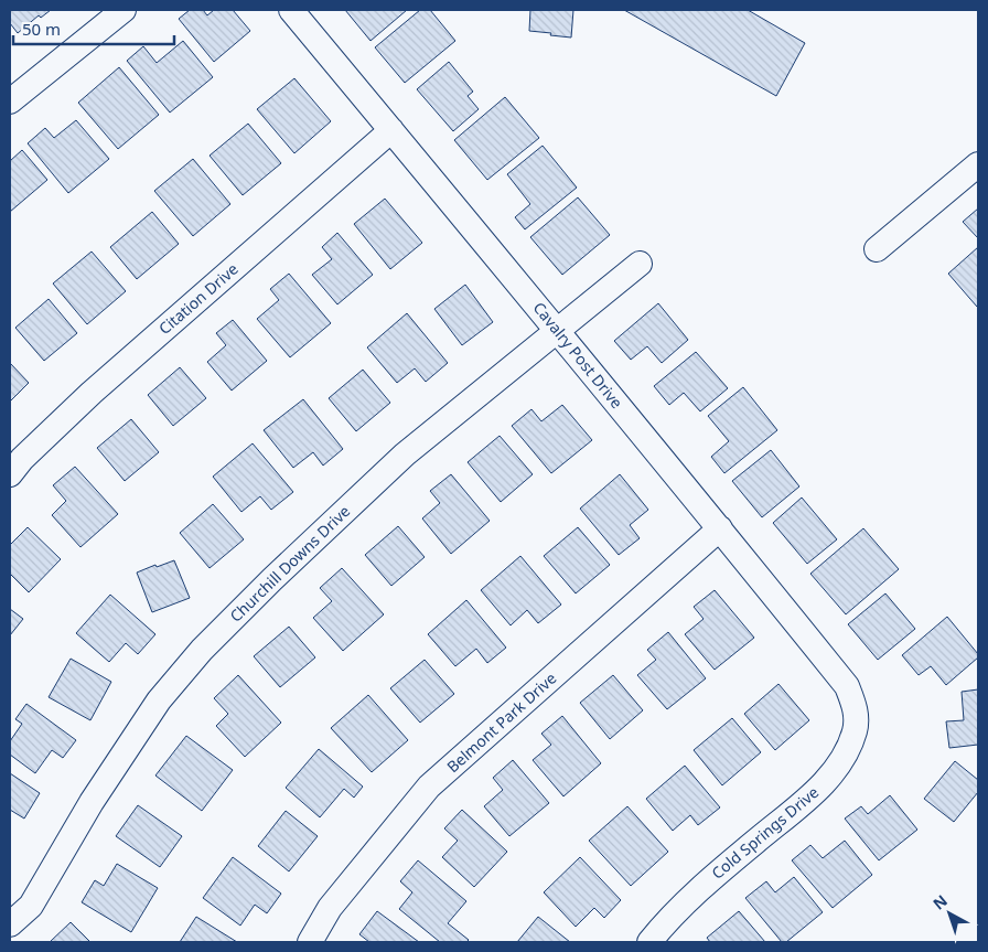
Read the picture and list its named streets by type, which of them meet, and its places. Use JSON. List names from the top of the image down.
{
  "streets": {
    "street": [
      "Citation Drive",
      "Cavalry Post Drive",
      "Churchill Downs Drive",
      "Belmont Park Drive",
      "Cold Springs Drive"
    ]
  },
  "crossings": [
    ["Citation Drive", "Cavalry Post Drive"],
    ["Cavalry Post Drive", "Churchill Downs Drive"],
    ["Cavalry Post Drive", "Belmont Park Drive"],
    ["Cavalry Post Drive", "Cold Springs Drive"]
  ],
  "scale_bar": "50 m",
  "north": "top left"
}
